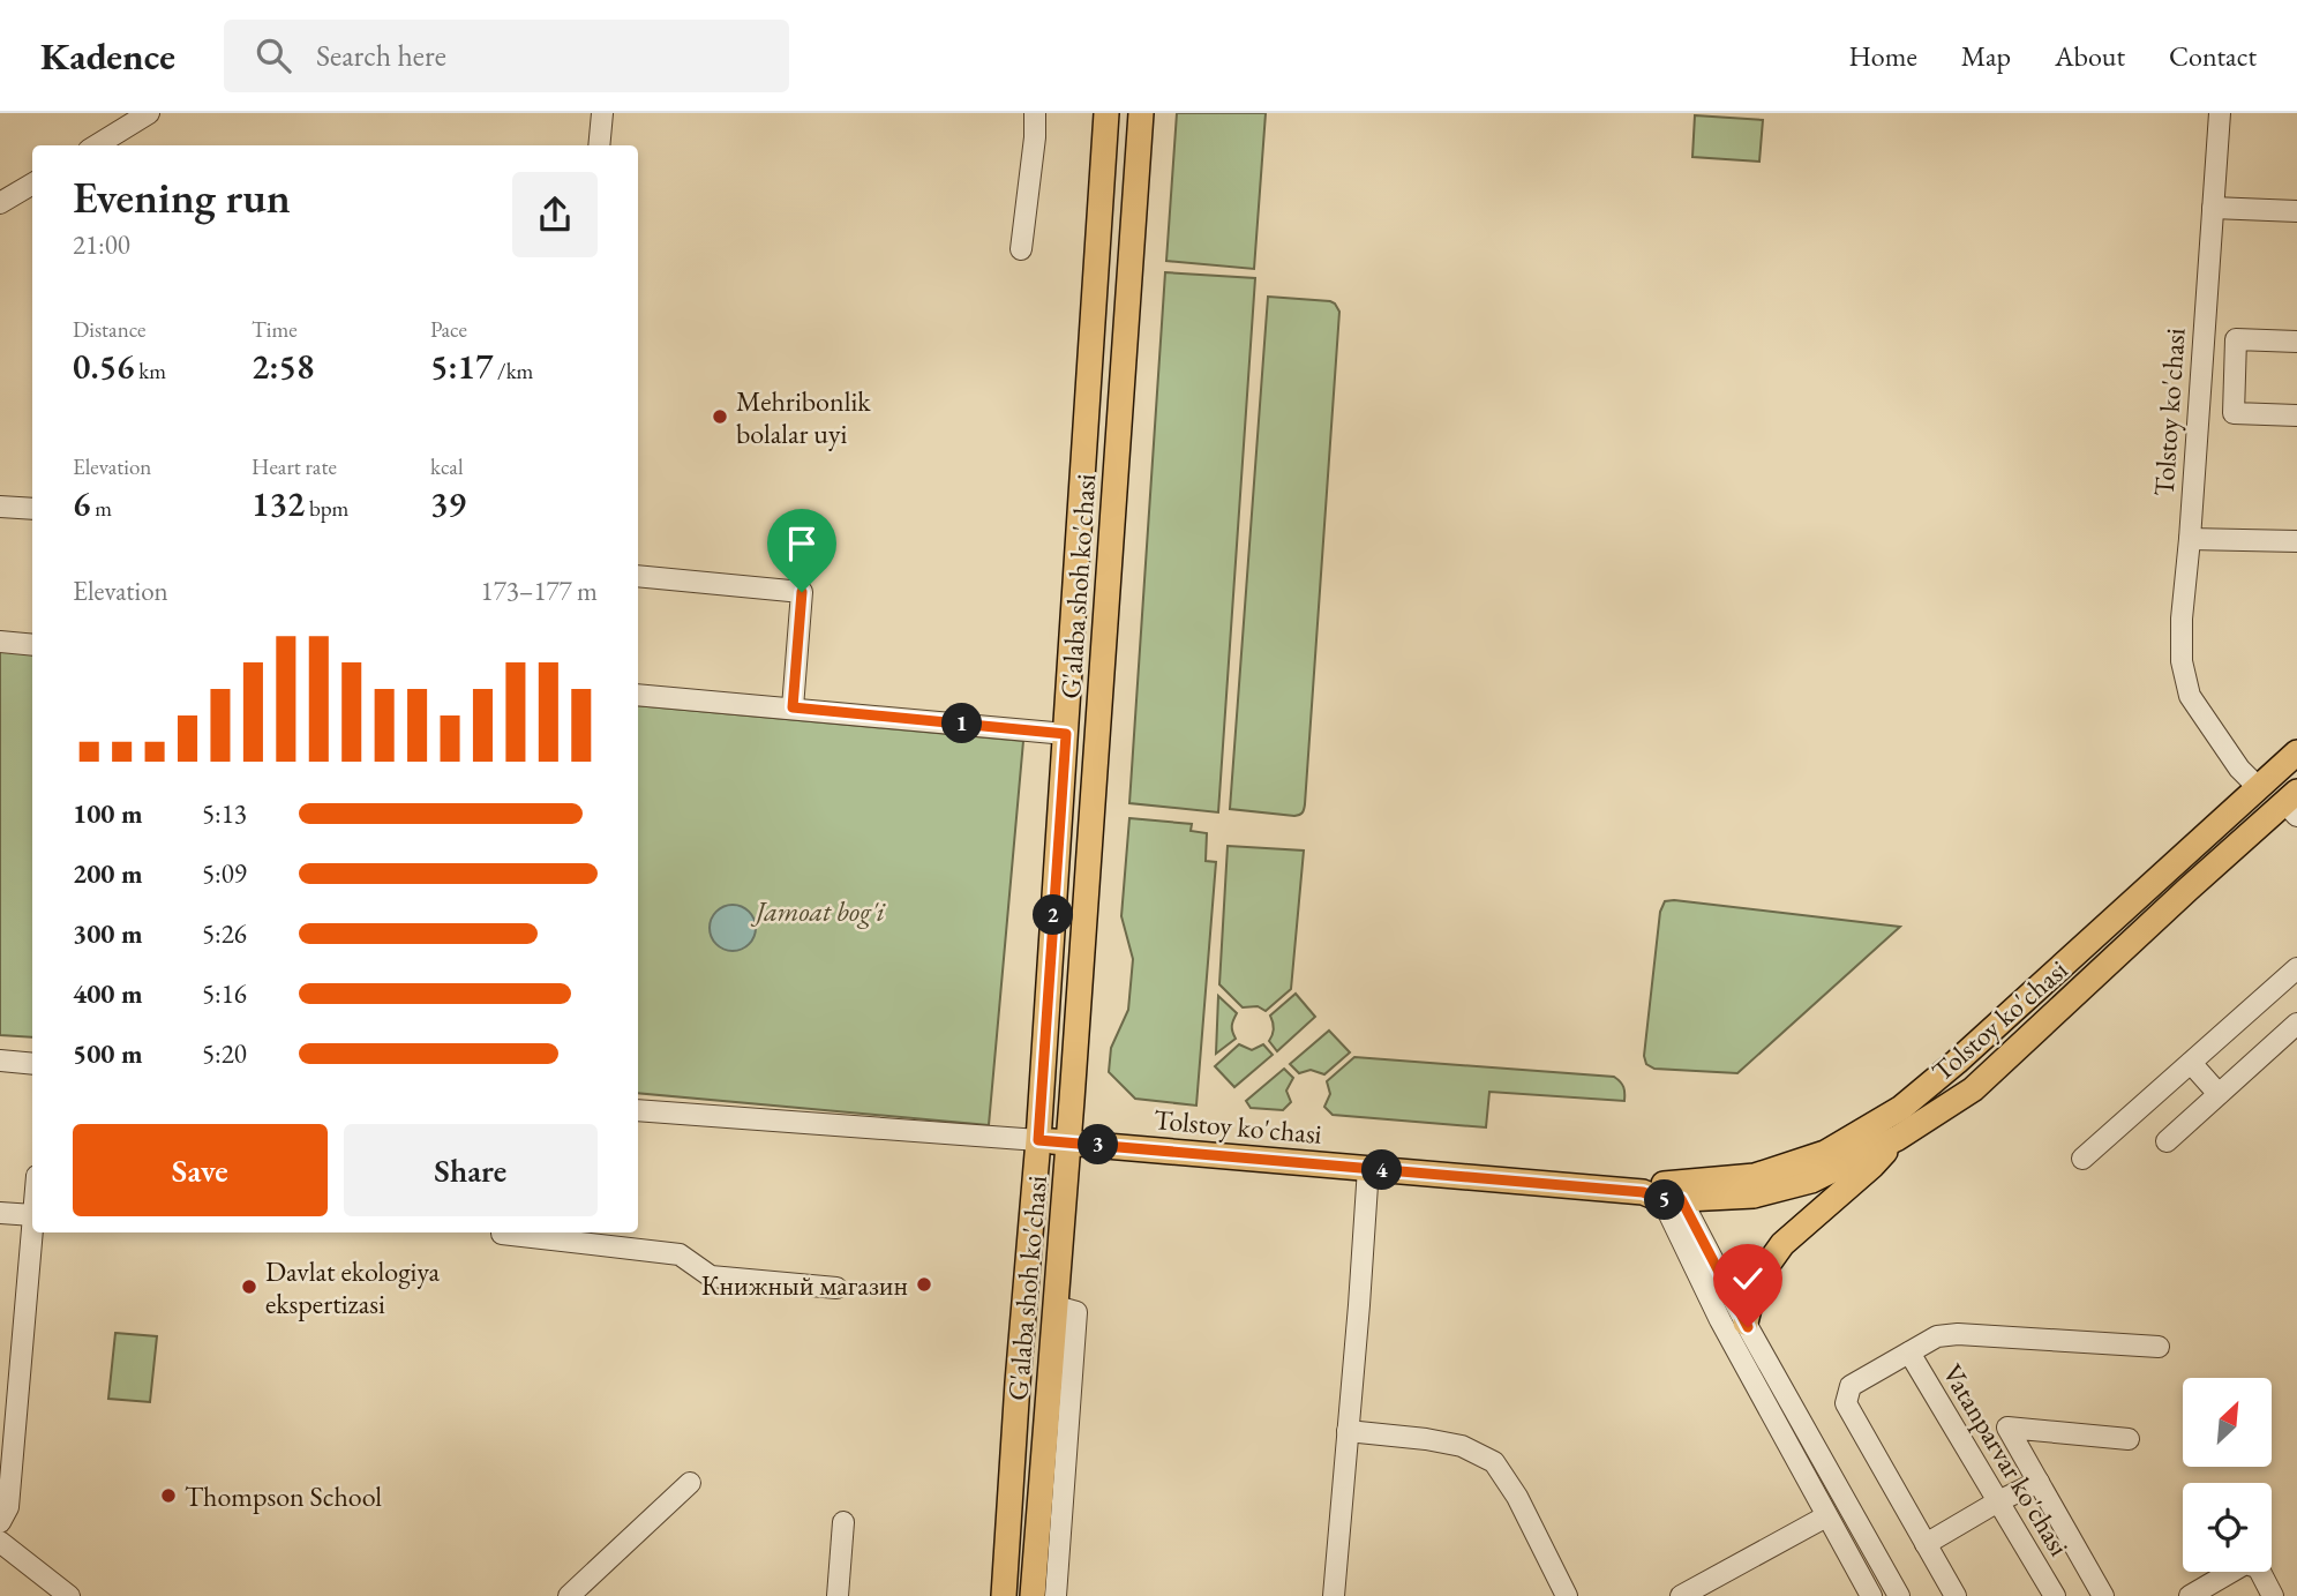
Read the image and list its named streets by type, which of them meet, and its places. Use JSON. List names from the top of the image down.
{
  "streets": {
    "main road": ["Tolstoy ko'chasi", "G'alaba shoh ko'chasi"],
    "street": ["Vatanparvar ko'chasi"]
  },
  "crossings": [
    ["Tolstoy ko'chasi", "G'alaba shoh ko'chasi"]
  ],
  "parks": ["Jamoat bog'i"],
  "places": [
    "Mehribonlik bolalar uyi",
    "Книжный магазин",
    "Davlat ekologiya ekspertizasi",
    "Thompson School"
  ],
  "north": "top right",
  "page": {
    "header": "Kadence",
    "search": "Search here",
    "nav": [
      "Home",
      "Map",
      "About",
      "Contact"
    ],
    "heading": ["Evening run", "21:00"],
    "stats": [
      ["Distance", "0.56 km"],
      ["Time", "2:58"],
      ["Pace", "5:17 /km"],
      ["Elevation", "6 m"],
      ["Heart rate", "132 bpm"],
      ["kcal", "39"]
    ],
    "chart": ["Elevation", "173–177 m"],
    "pins": [
      "1",
      "2",
      "3",
      "4",
      "5"
    ],
    "list": [
      {
        "name": "100 m",
        "note": "5:13"
      },
      {
        "name": "200 m",
        "note": "5:09"
      },
      {
        "name": "300 m",
        "note": "5:26"
      },
      {
        "name": "400 m",
        "note": "5:16"
      },
      {
        "name": "500 m",
        "note": "5:20"
      }
    ],
    "buttons": ["Save", "Share"]
  }
}
